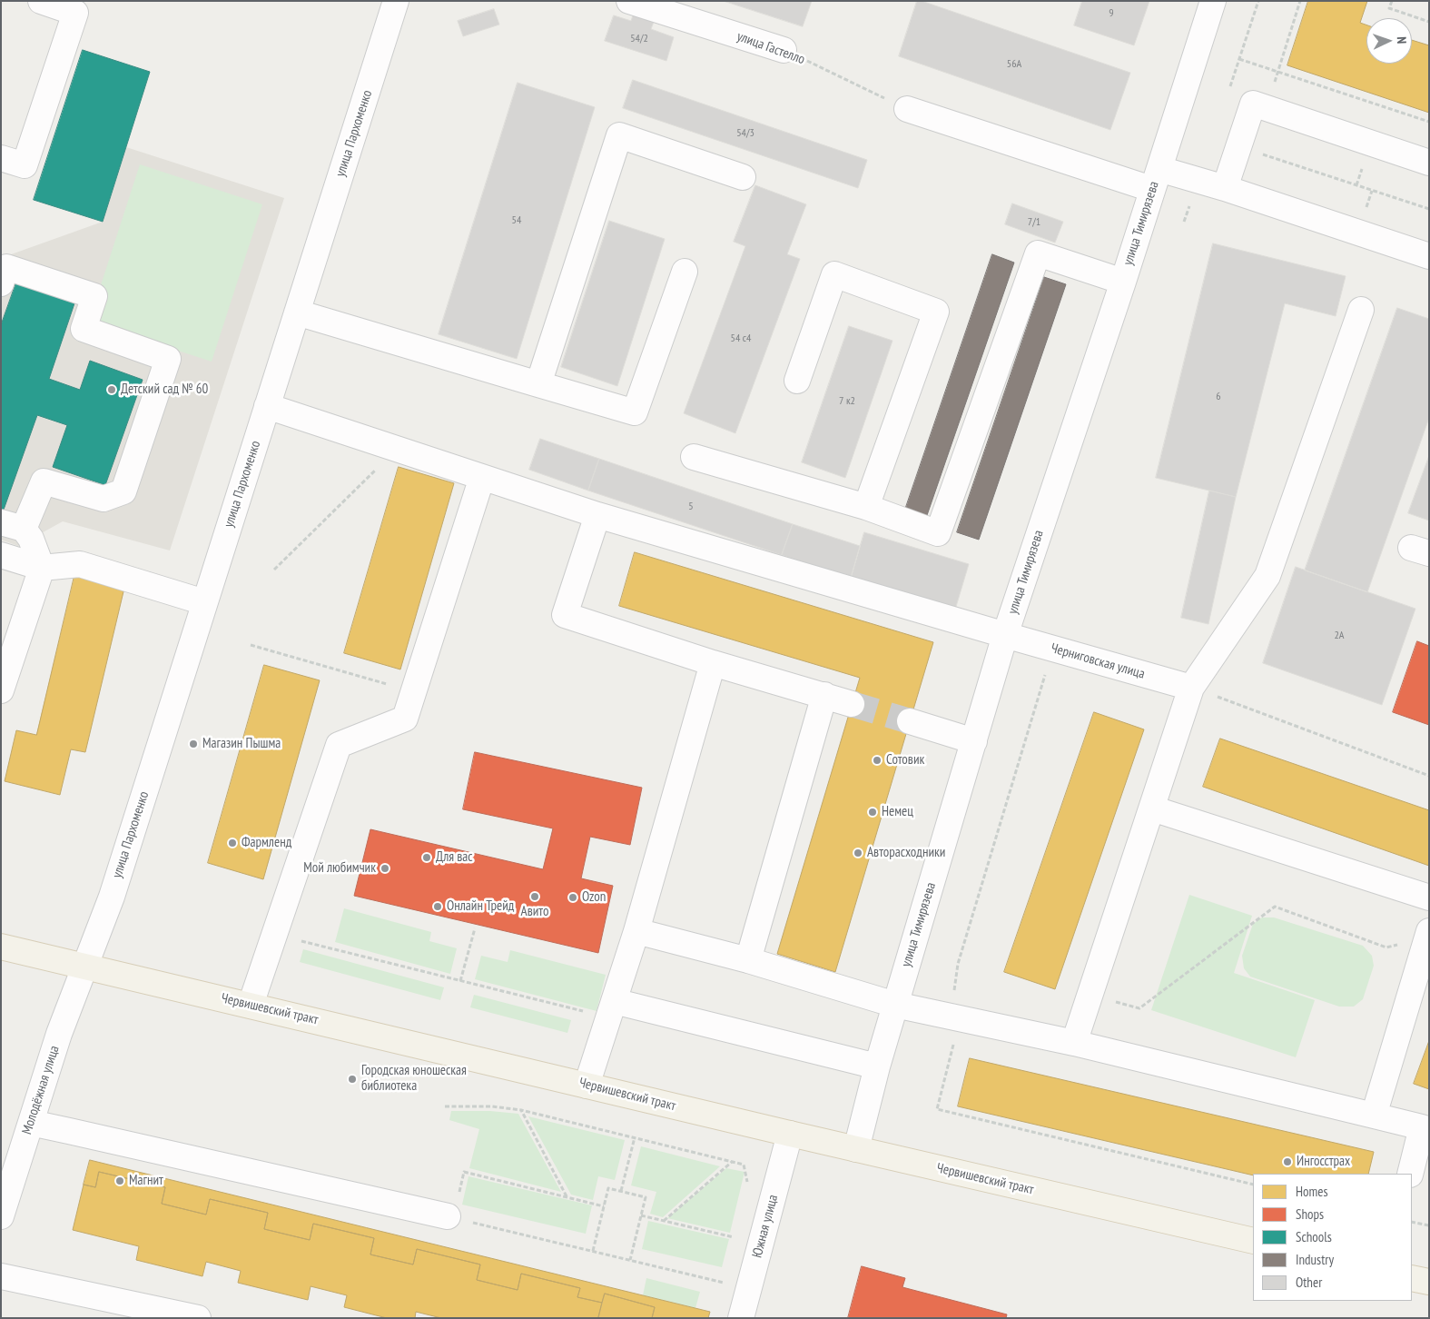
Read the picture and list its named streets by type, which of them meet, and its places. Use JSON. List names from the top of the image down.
{
  "streets": {
    "main road": ["Червишевский тракт"],
    "street": [
      "улица Гастелло",
      "улица Пархоменко",
      "улица Тимирязева",
      "Черниговская улица",
      "Молодёжная улица",
      "Южная улица"
    ]
  },
  "crossings": [
    ["улица Пархоменко", "Черниговская улица"],
    ["улица Пархоменко", "Червишевский тракт"],
    ["улица Пархоменко", "Молодёжная улица"],
    ["улица Тимирязева", "Черниговская улица"],
    ["улица Тимирязева", "Червишевский тракт"],
    ["Червишевский тракт", "Молодёжная улица"],
    ["Червишевский тракт", "Южная улица"]
  ],
  "places": [
    "Детский сад № 60",
    "Магазин Пышма",
    "Сотовик",
    "Немец",
    "Фармленд",
    "Авторасходники",
    "Для вас",
    "Мой любимчик",
    "Авито",
    "Ozon",
    "Онлайн Трейд",
    "Городская юношеская библиотека",
    "Ингосстрах",
    "Магнит"
  ],
  "house_numbers": [
    "9",
    "54/2",
    "56А",
    "54/3",
    "54",
    "7/1",
    "54 с4",
    "6",
    "7 к2",
    "5",
    "2А"
  ],
  "legend": [
    "Homes",
    "Shops",
    "Schools",
    "Industry",
    "Other"
  ],
  "north": "right"
}
